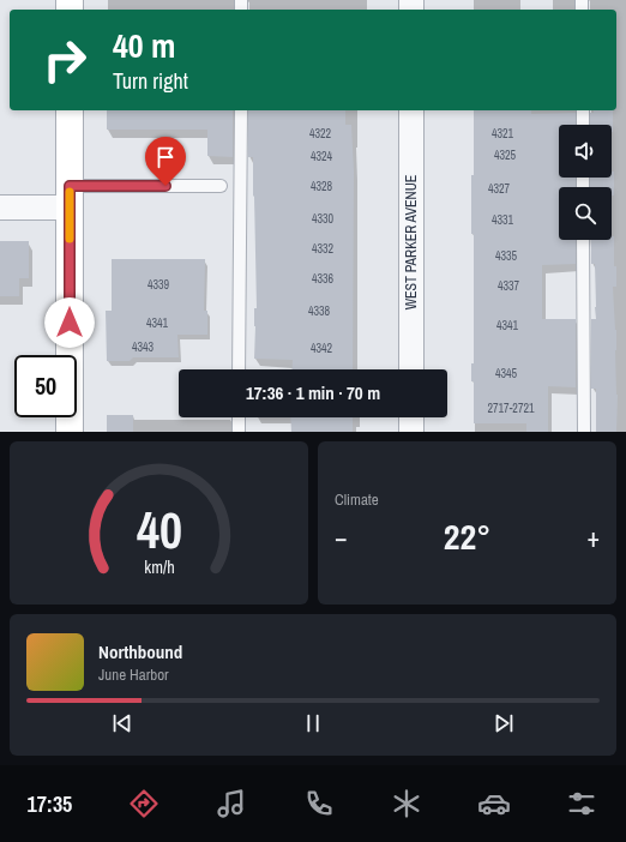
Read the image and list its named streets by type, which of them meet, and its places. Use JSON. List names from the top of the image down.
{
  "streets": {
    "street": ["WEST PARKER AVENUE"]
  },
  "house_numbers": [
    "4322",
    "4321",
    "4325",
    "4324",
    "4328",
    "4327",
    "4330",
    "4331",
    "4332",
    "4335",
    "4336",
    "4339",
    "4337",
    "4338",
    "4341",
    "4341",
    "4343",
    "4342",
    "4345",
    "2717-2721"
  ],
  "page": {
    "turn": ["40 m", "Turn right"],
    "limit": "50",
    "trip": "17:36 · 1 min · 70 m",
    "tile": "Climate",
    "heat": ["−", "22°", "+"],
    "song": ["Northbound", "June Harbor"],
    "tabs": "17:35",
    "gauge": ["40", "km/h"]
  }
}
